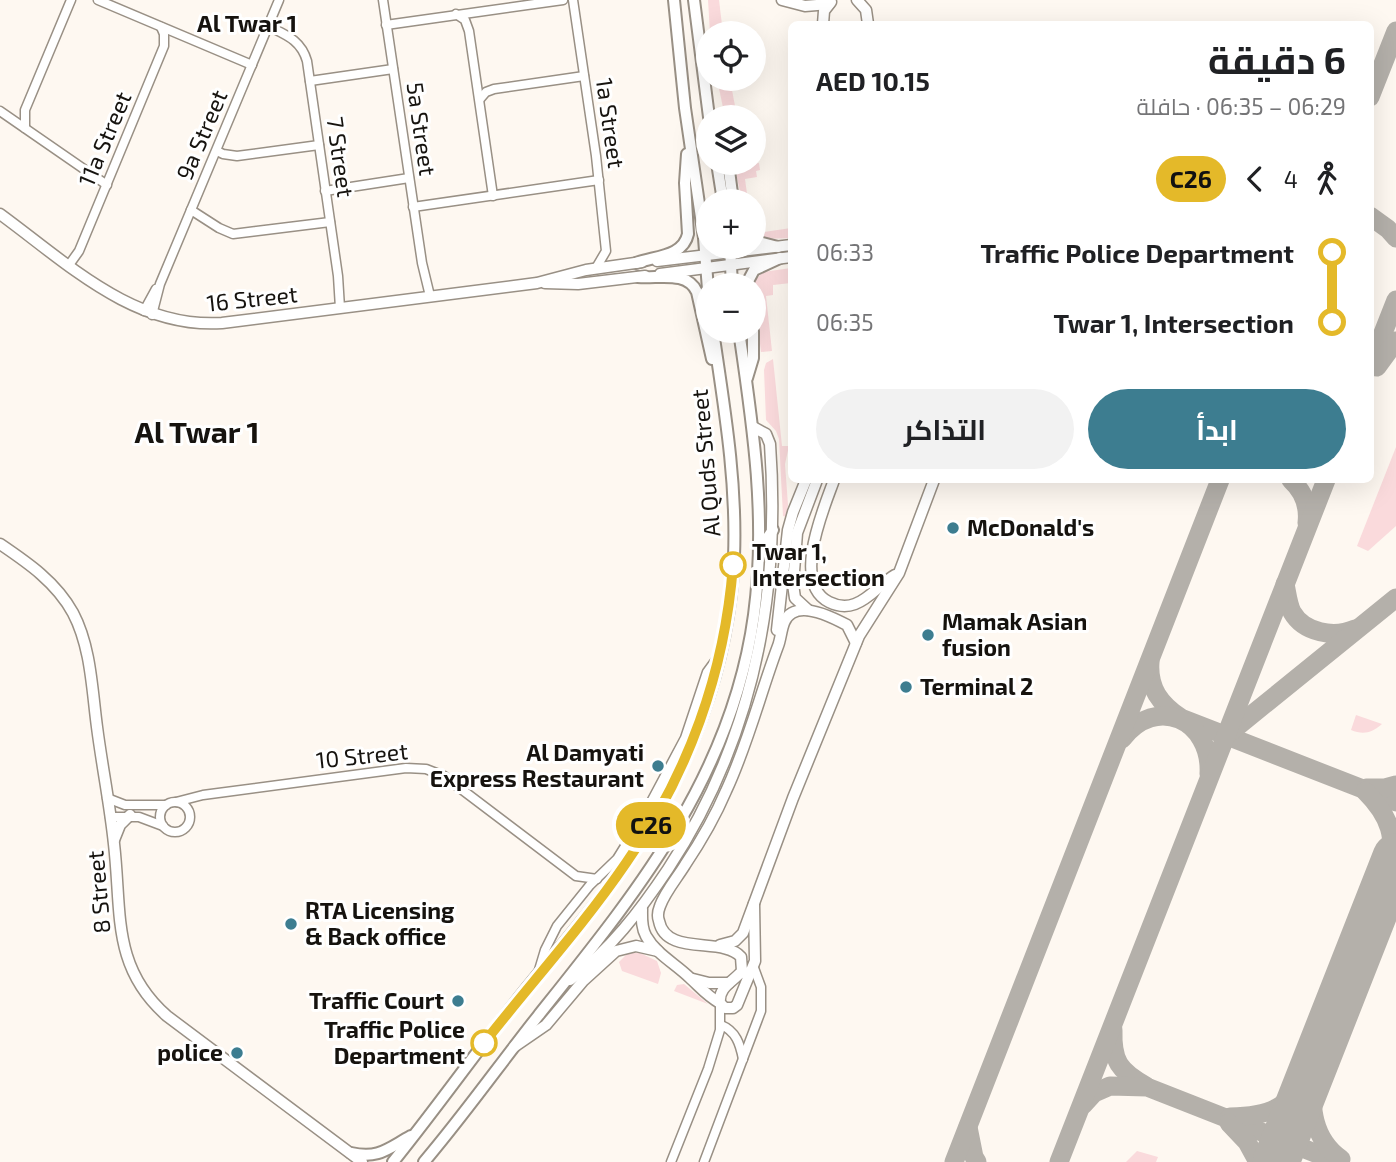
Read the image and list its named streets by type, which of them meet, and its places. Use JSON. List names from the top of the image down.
{
  "streets": {
    "main road": ["Al Quds Street"],
    "street": [
      "1a Street",
      "5a Street",
      "9a Street",
      "11a Street",
      "7 Street",
      "16 Street",
      "10 Street",
      "8 Street"
    ]
  },
  "crossings": [
    ["5a Street", "16 Street"],
    ["9a Street", "7 Street"],
    ["9a Street", "16 Street"],
    ["11a Street", "16 Street"],
    ["7 Street", "16 Street"]
  ],
  "districts": ["Al Twar 1", "Al Twar 1"],
  "places": [
    "McDonald's",
    "Twar 1, Intersection",
    "Mamak Asian fusion",
    "Terminal 2",
    "Al Damyati Express Restaurant",
    "RTA Licensing & Back office",
    "Traffic Court",
    "Traffic Police Department",
    "police"
  ],
  "lines": ["bus line C26"],
  "page": {
    "on_map": "C26",
    "map_buttons": ["+", "−"],
    "heading": ["6 دقيقة", "06:29 – 06:35 · حافلة", "AED 10.15"],
    "legs": ["4", "C26"],
    "list": [
      {
        "name": "Traffic Police Department",
        "value": "06:33"
      },
      {
        "name": "Twar 1, Intersection",
        "value": "06:35"
      }
    ],
    "buttons": ["ابدأ", "التذاكر"]
  }
}
